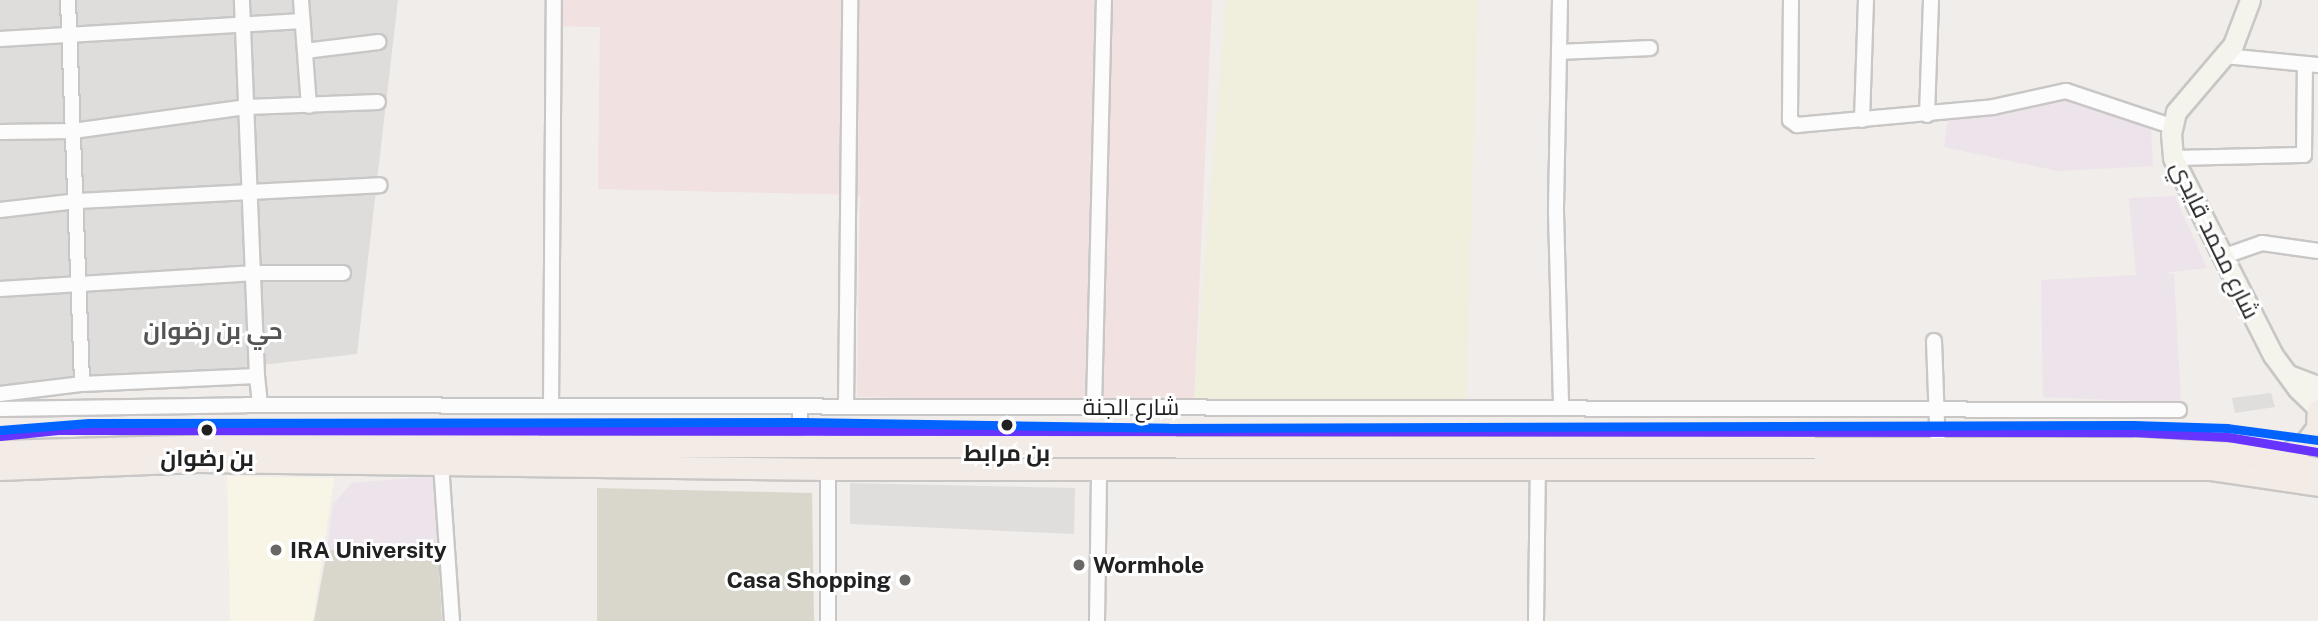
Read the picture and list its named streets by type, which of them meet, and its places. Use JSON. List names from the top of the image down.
{
  "streets": {
    "main road": ["شارع محمد قايدي"],
    "street": ["شارع الجنة"]
  },
  "districts": ["حي بن رضوان"],
  "places": [
    "بن مرابط",
    "بن رضوان",
    "IRA University",
    "Wormhole",
    "Casa Shopping"
  ]
}
